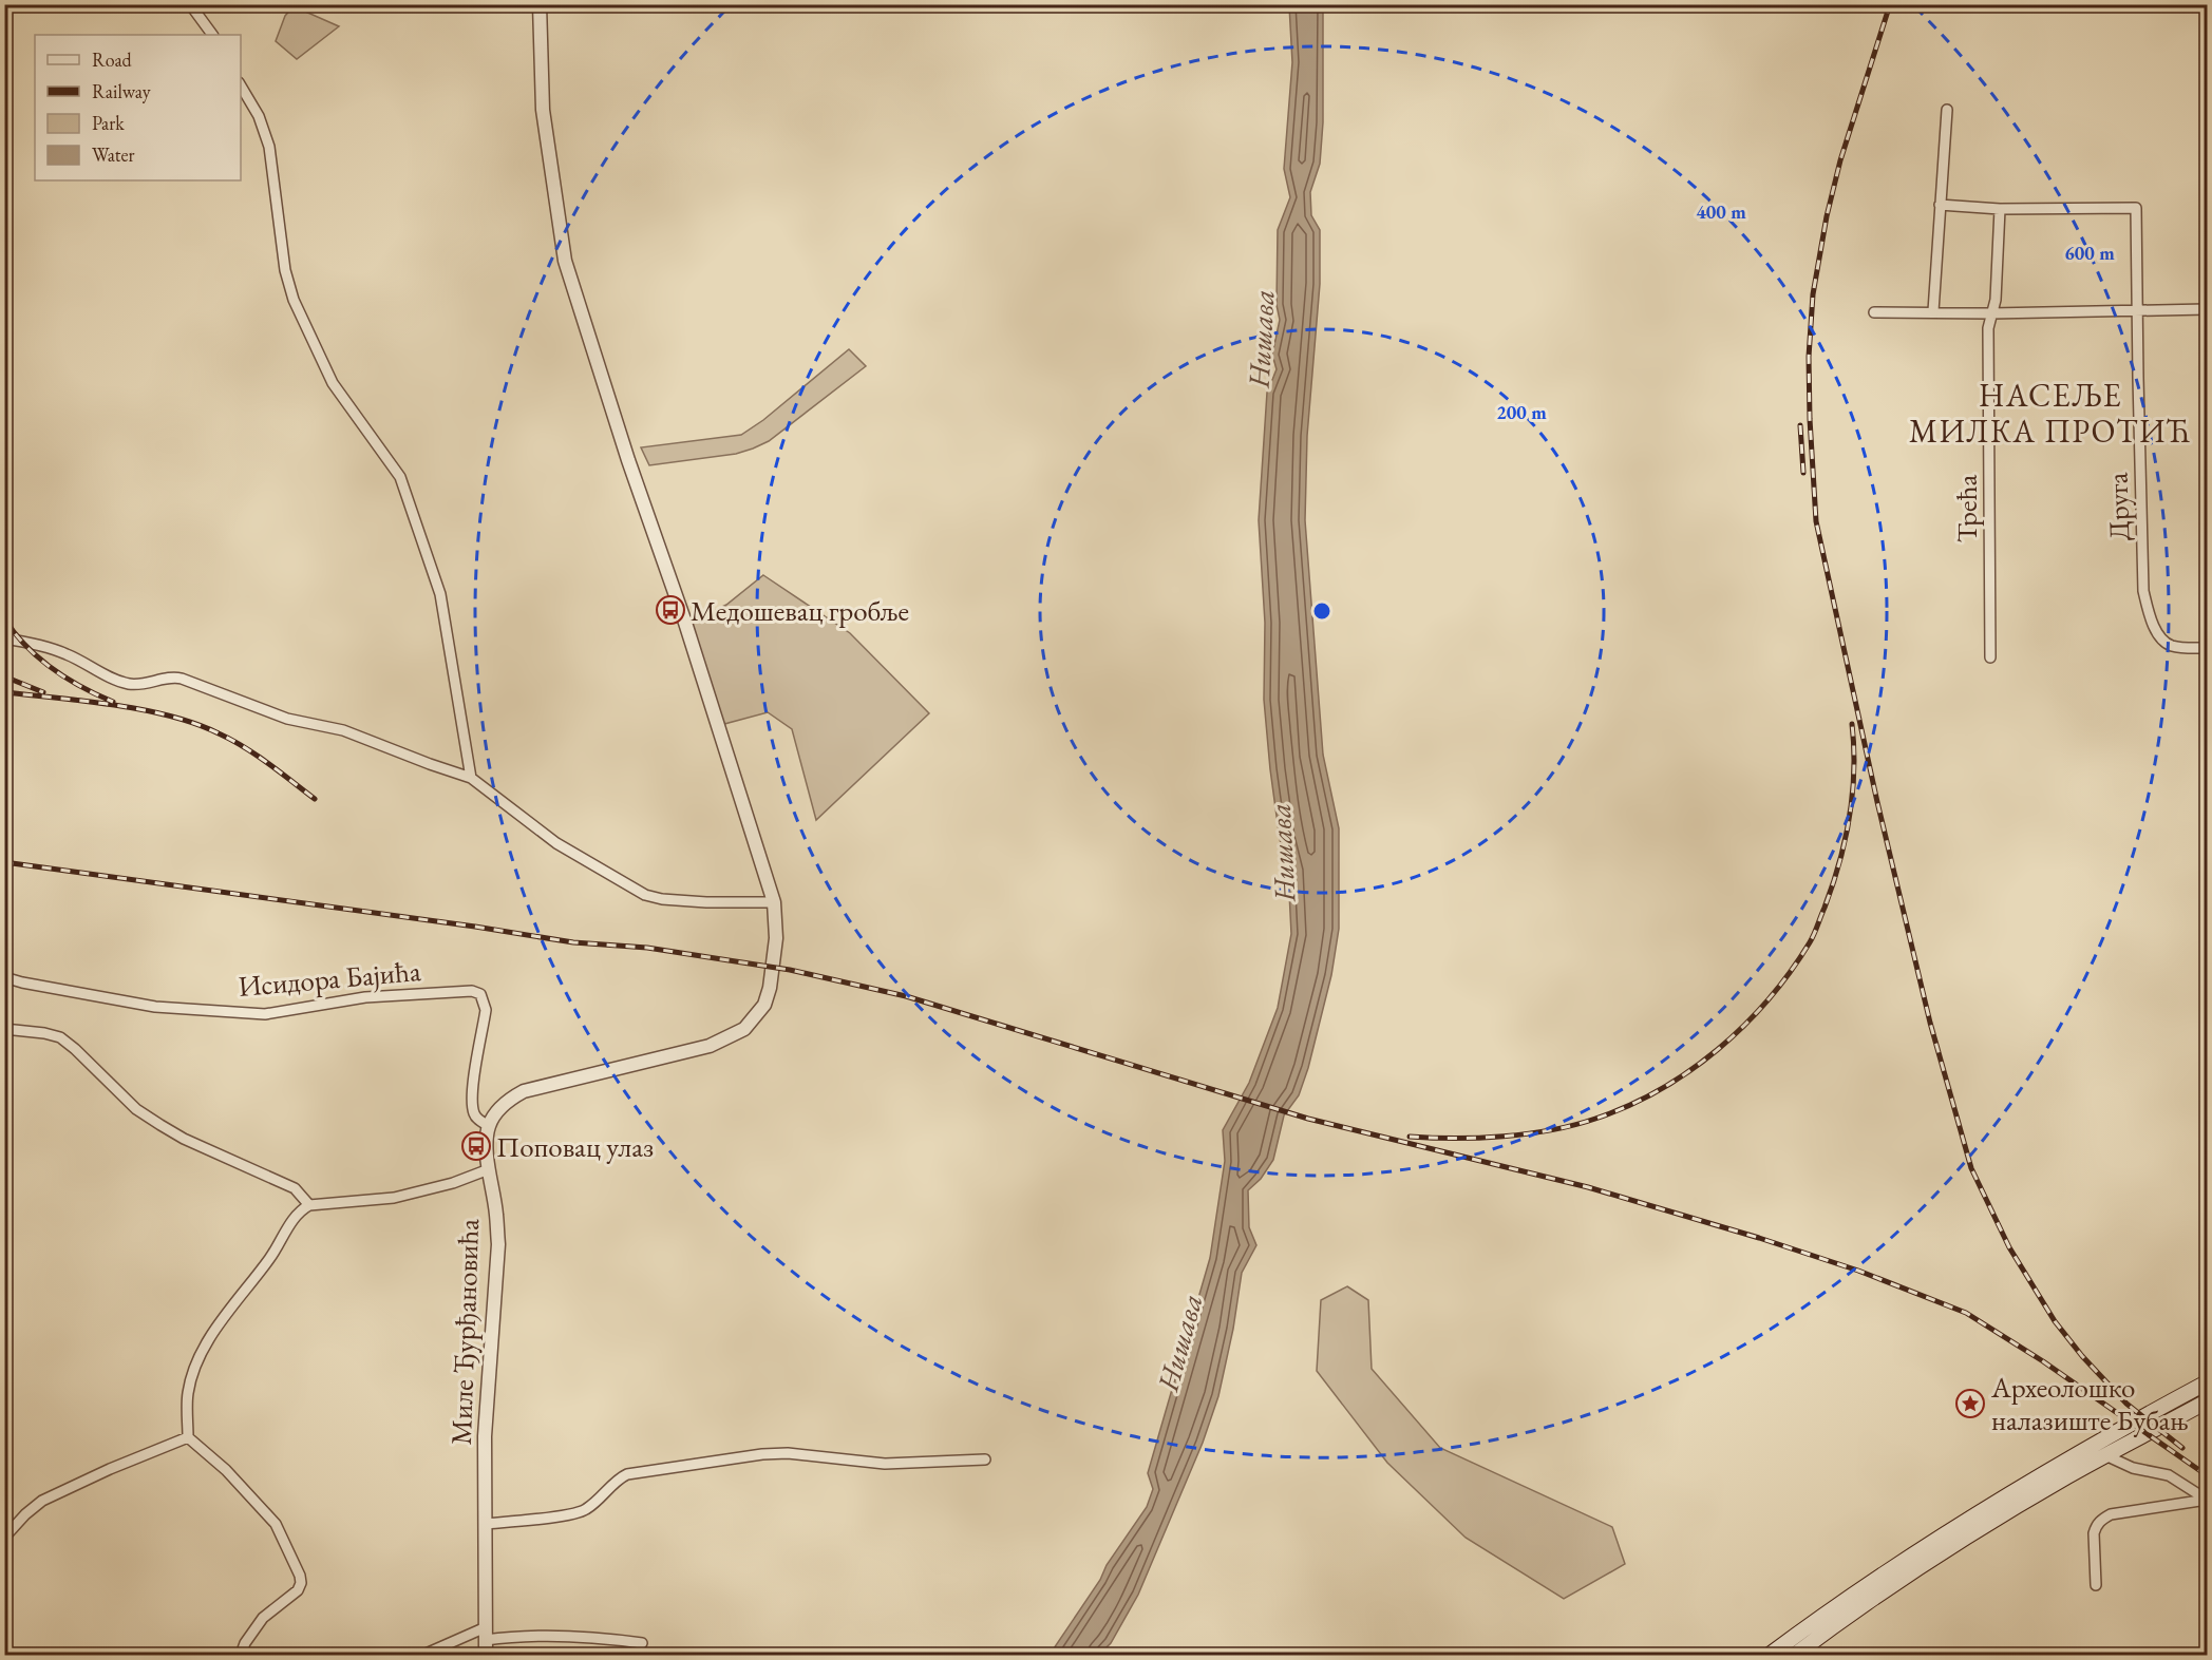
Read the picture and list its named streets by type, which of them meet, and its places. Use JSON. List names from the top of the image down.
{
  "streets": {
    "street": [
      "Друга",
      "Трећа",
      "Исидора Бајића",
      "Миле Ђурђановића"
    ]
  },
  "crossings": [
    ["Друга", "Трећа"],
    ["Исидора Бајића", "Миле Ђурђановића"]
  ],
  "districts": ["НАСЕЉЕ МИЛКА ПРОТИЋ"],
  "water": ["Нишава"],
  "places": {
    "bus stop": ["Медошевац гробље", "Поповац улаз"],
    "place": ["Археолошко налазиште Бубањ"]
  },
  "legend": [
    "Road",
    "Railway",
    "Park",
    "Water"
  ],
  "rings": ["400 m", "600 m", "200 m"]
}
